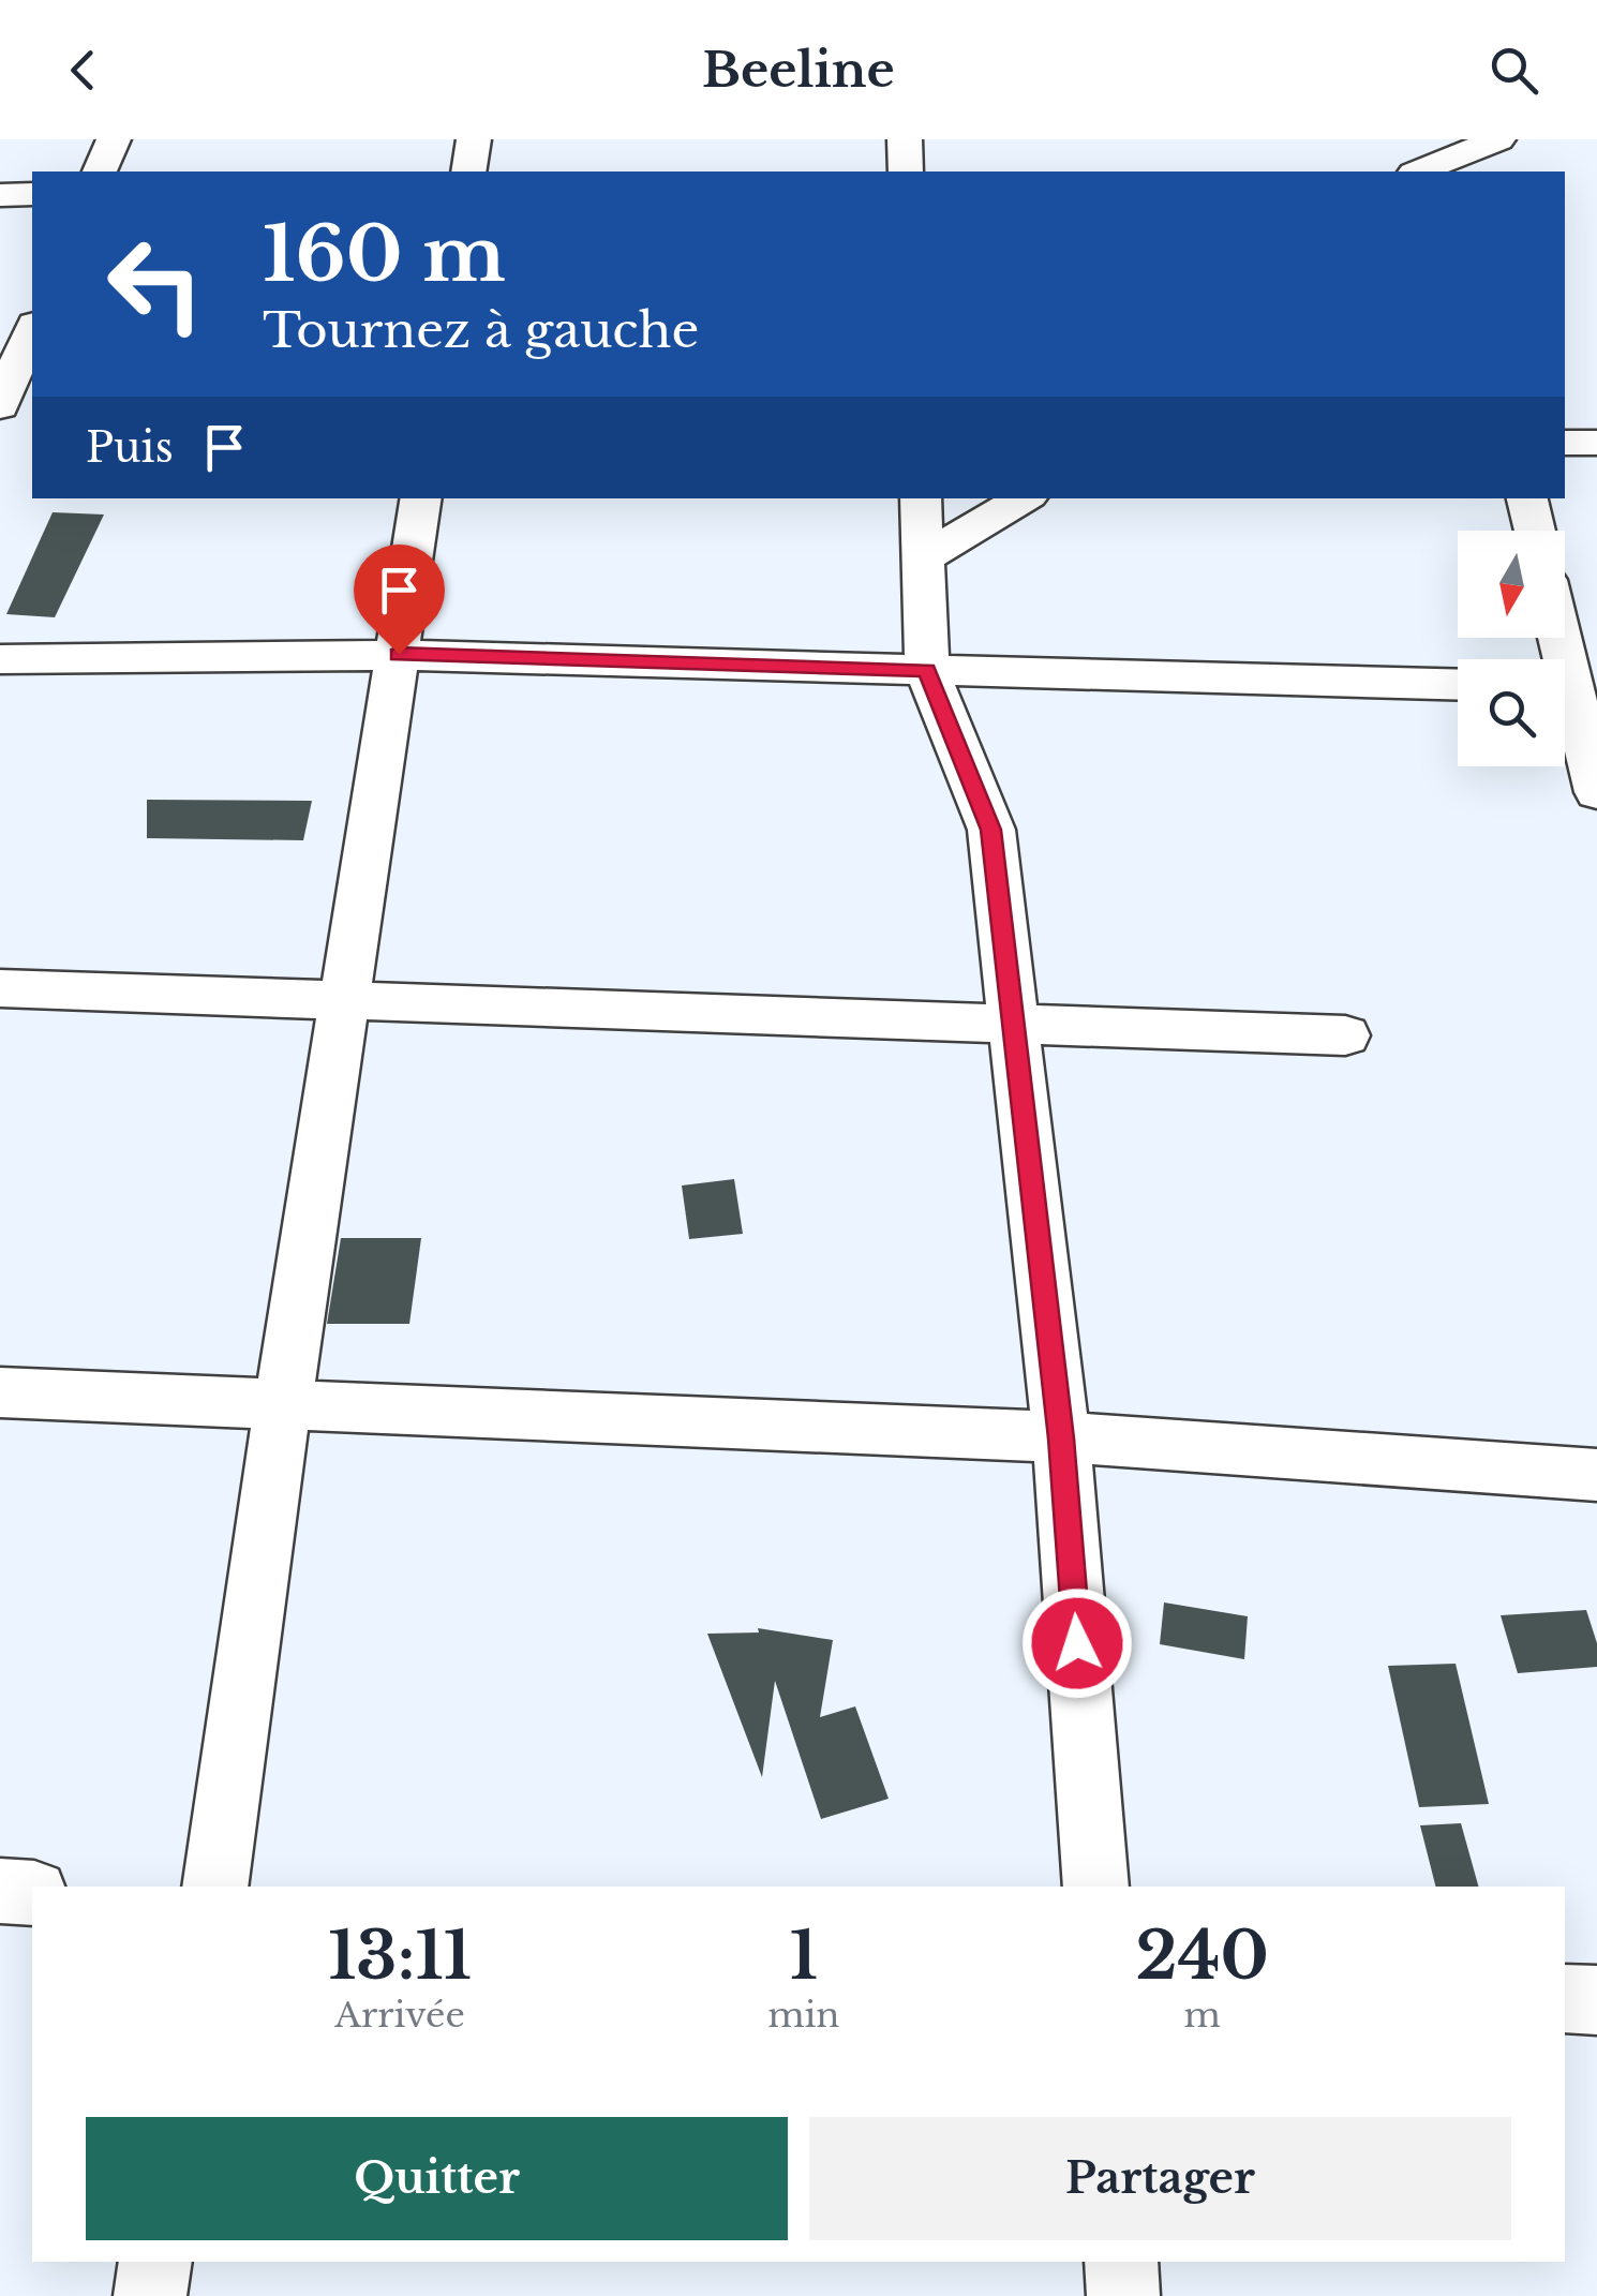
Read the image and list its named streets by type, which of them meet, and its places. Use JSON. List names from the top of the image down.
{
  "north": "bottom",
  "page": {
    "header": "Beeline",
    "turn": ["160 m", "Tournez à gauche"],
    "then": "Puis",
    "eta": [
      "13:11",
      "Arrivée",
      "1",
      "min",
      "240",
      "m"
    ],
    "buttons": ["Quitter", "Partager"]
  }
}
